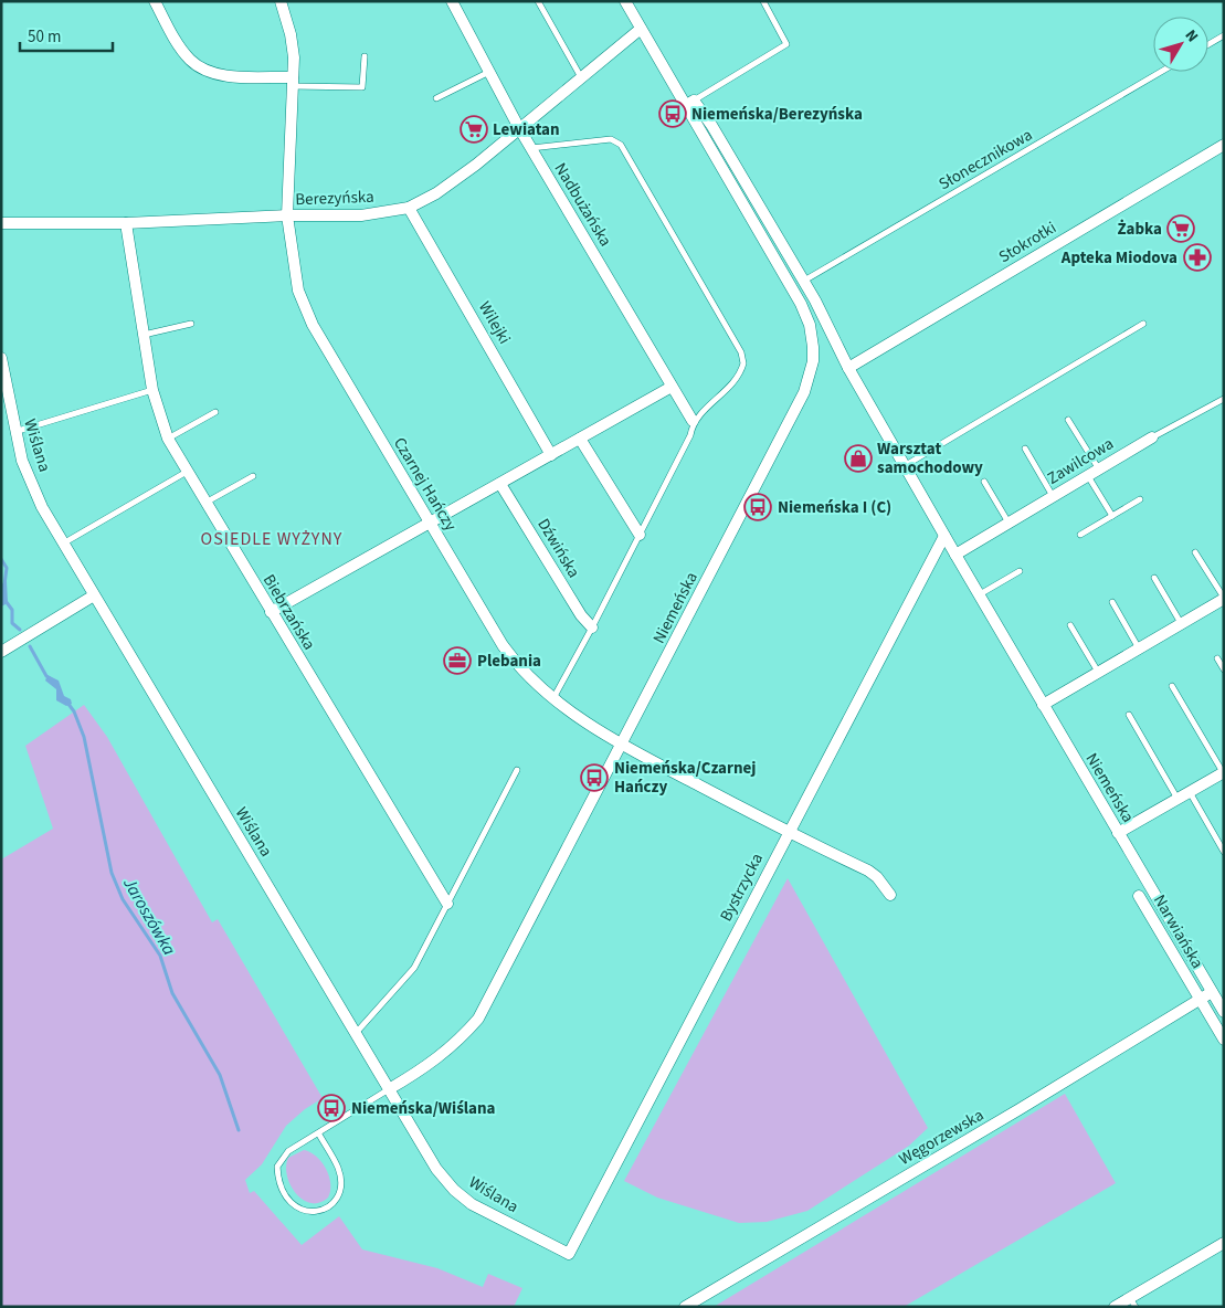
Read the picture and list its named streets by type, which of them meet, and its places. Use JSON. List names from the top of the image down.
{
  "streets": {
    "street": [
      "Berezyńska",
      "Nadbużańska",
      "Stokrotki",
      "Wilejki",
      "Wiślana",
      "Zawilcowa",
      "Czarnej Hańczy",
      "Dźwińska",
      "Niemeńska",
      "Biebrzańska",
      "Bystrzycka",
      "Narwiańska",
      "Węgorzewska"
    ],
    "lane": ["Słonecznikowa"]
  },
  "crossings": [
    ["Słonecznikowa", "Niemeńska"],
    ["Berezyńska", "Nadbużańska"],
    ["Berezyńska", "Wilejki"],
    ["Berezyńska", "Czarnej Hańczy"],
    ["Berezyńska", "Niemeńska"],
    ["Berezyńska", "Biebrzańska"],
    ["Stokrotki", "Niemeńska"],
    ["Wiślana", "Niemeńska"],
    ["Wiślana", "Bystrzycka"],
    ["Zawilcowa", "Niemeńska"],
    ["Czarnej Hańczy", "Niemeńska"],
    ["Czarnej Hańczy", "Bystrzycka"],
    ["Niemeńska", "Bystrzycka"],
    ["Niemeńska", "Węgorzewska"],
    ["Narwiańska", "Węgorzewska"]
  ],
  "districts": ["OSIEDLE WYŻYNY"],
  "water": ["Jaroszówka"],
  "places": {
    "bus stop": [
      "Niemeńska/Berezyńska",
      "Niemeńska I (C)",
      "Niemeńska/Czarnej Hańczy",
      "Niemeńska/Wiślana"
    ],
    "supermarket": ["Lewiatan", "Żabka"],
    "pharmacy": ["Apteka Miodova"],
    "shop": ["Warsztat samochodowy"],
    "office": ["Plebania"]
  },
  "scale_bar": "50 m",
  "north": "top right"
}
